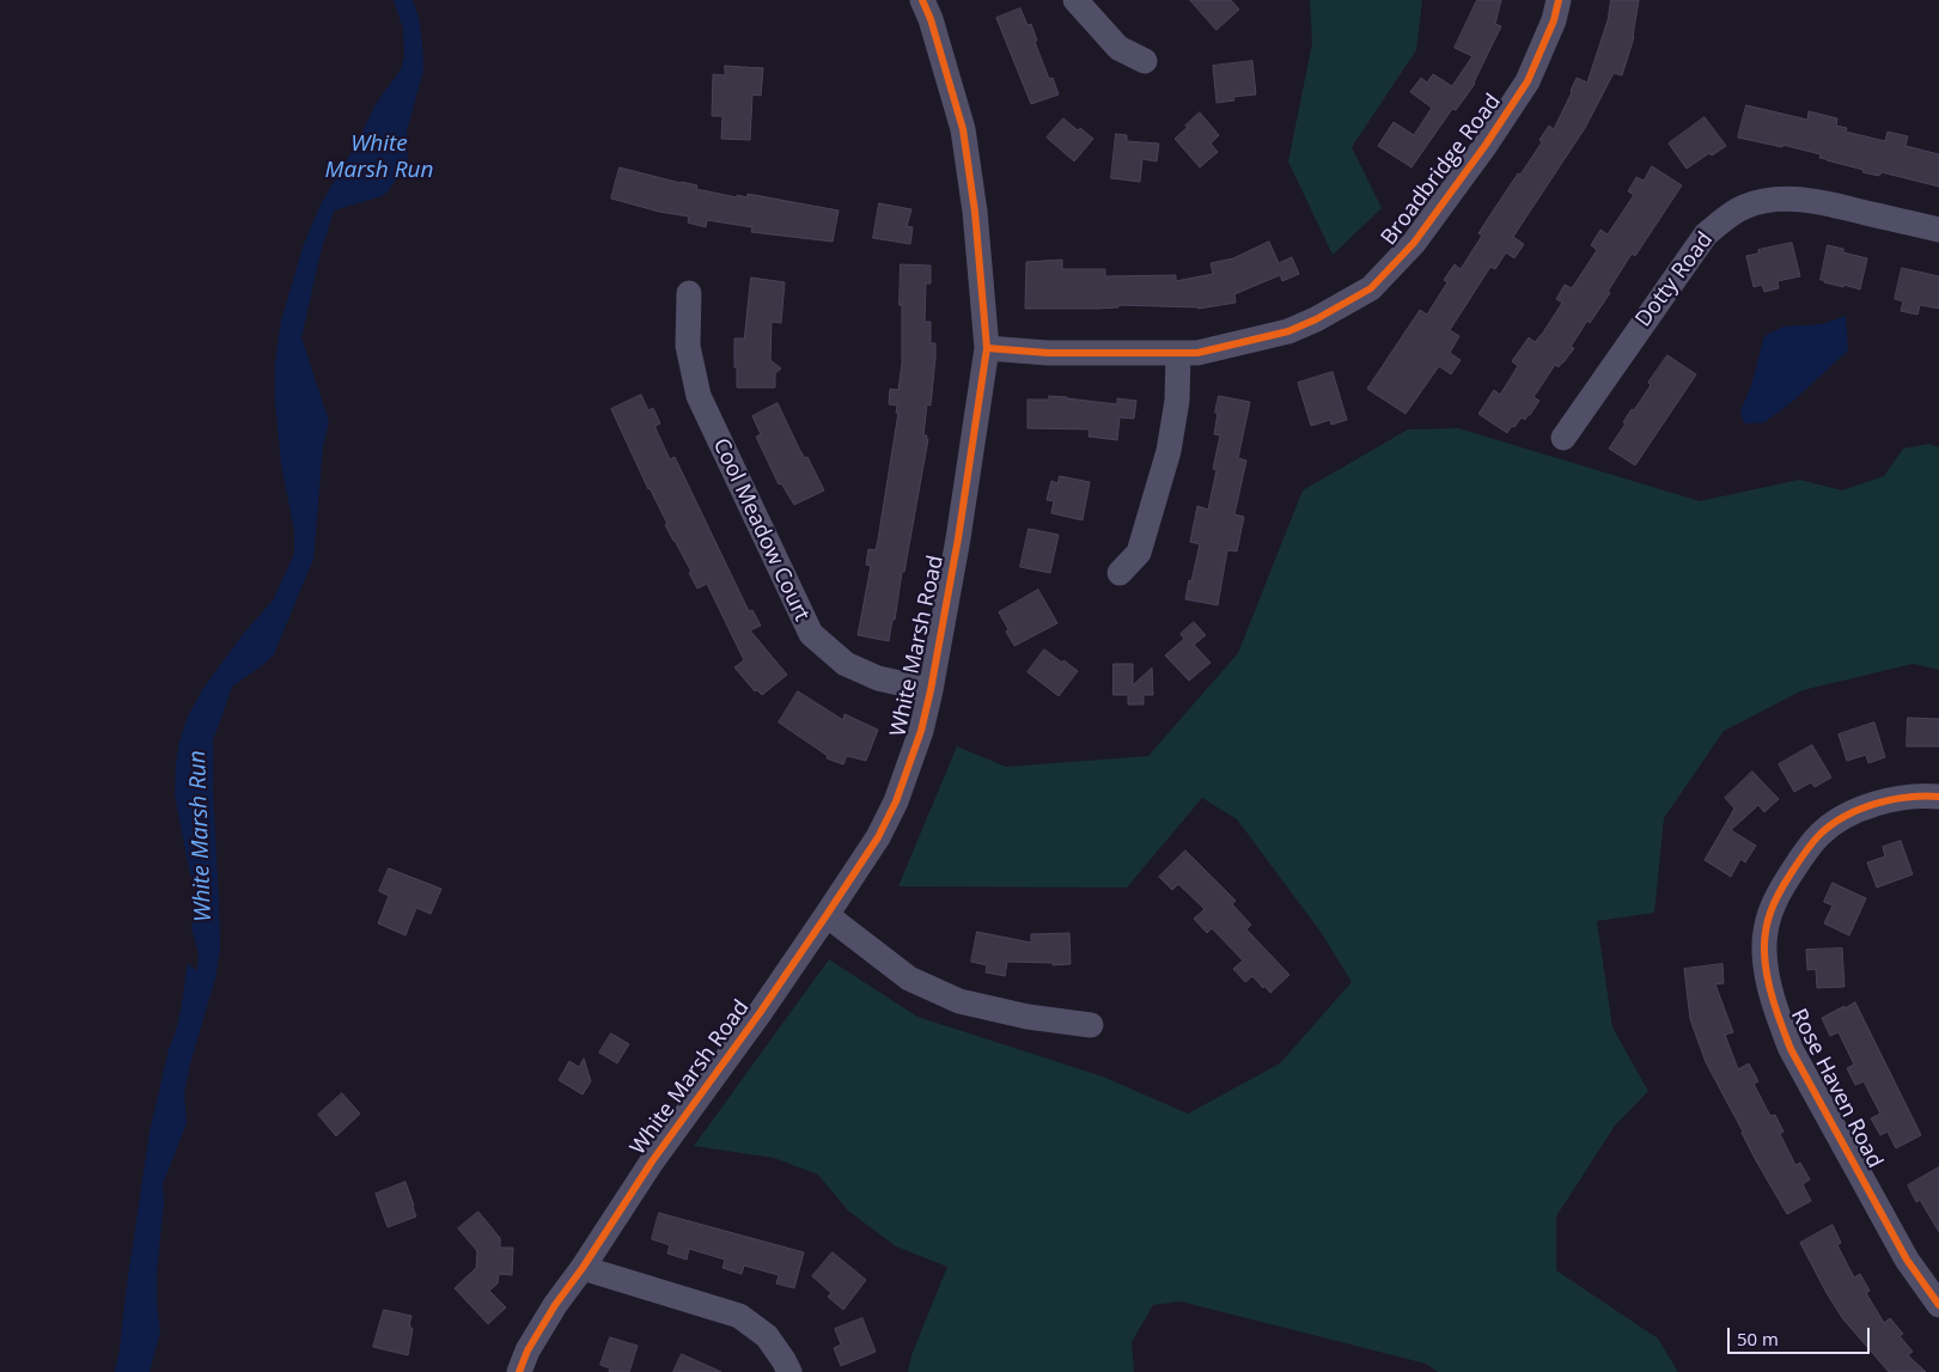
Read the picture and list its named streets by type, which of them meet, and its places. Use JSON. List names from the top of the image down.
{
  "streets": {
    "street": [
      "Broadbridge Road",
      "Dotty Road",
      "Cool Meadow Court",
      "White Marsh Road",
      "Rose Haven Road"
    ]
  },
  "crossings": [
    ["Broadbridge Road", "White Marsh Road"],
    ["Cool Meadow Court", "White Marsh Road"]
  ],
  "water": ["White Marsh Run"],
  "scale_bar": "50 m"
}
